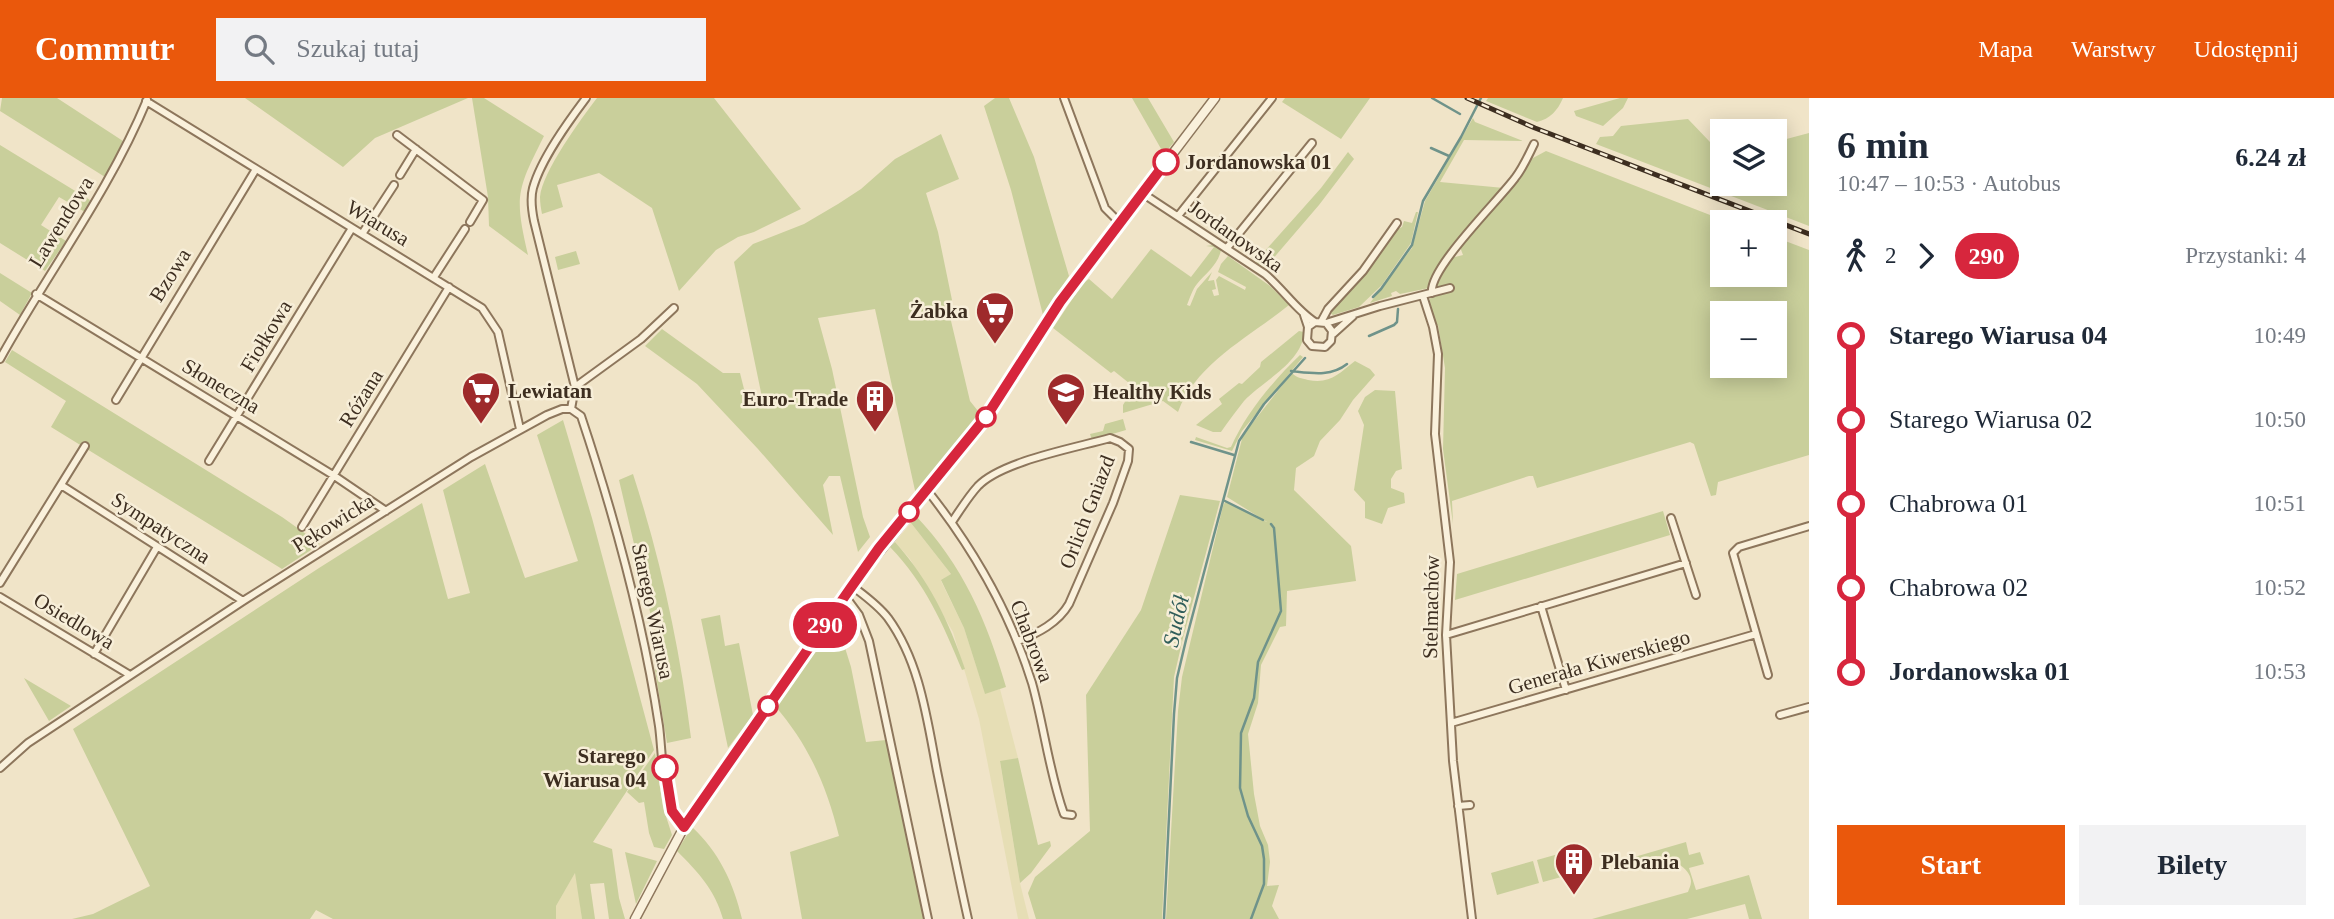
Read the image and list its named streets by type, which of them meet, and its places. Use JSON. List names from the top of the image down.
{
  "streets": {
    "street": [
      "Lawendowa",
      "Wiarusa",
      "Jordanowska",
      "Bzowa",
      "Fiołkowa",
      "Słoneczna",
      "Różana",
      "Orlich Gniazd",
      "Pękowicka",
      "Sympatyczna",
      "Stelmachów",
      "Starego Wiarusa",
      "Osiedlowa",
      "Chabrowa",
      "Generała Kiwerskiego"
    ]
  },
  "crossings": [
    ["Lawendowa", "Wiarusa"],
    ["Lawendowa", "Słoneczna"],
    ["Wiarusa", "Bzowa"],
    ["Wiarusa", "Fiołkowa"],
    ["Wiarusa", "Różana"],
    ["Wiarusa", "Pękowicka"],
    ["Bzowa", "Słoneczna"],
    ["Fiołkowa", "Słoneczna"],
    ["Słoneczna", "Różana"],
    ["Słoneczna", "Pękowicka"],
    ["Orlich Gniazd", "Chabrowa"],
    ["Pękowicka", "Sympatyczna"],
    ["Pękowicka", "Starego Wiarusa"],
    ["Pękowicka", "Osiedlowa"],
    ["Stelmachów", "Generała Kiwerskiego"]
  ],
  "water": ["Sudół"],
  "places": {
    "other": ["Jordanowska 01", "Starego Wiarusa 04"],
    "supermarket": ["Żabka", "Lewiatan"],
    "school or university": ["Healthy Kids"],
    "building": ["Euro-Trade", "Plebania"]
  },
  "lines": ["bus line 290"],
  "page": {
    "header": "Commutr",
    "search": "Szukaj tutaj",
    "nav": ["Mapa", "Warstwy", "Udostępnij"],
    "on_map": "290",
    "heading": ["6 min", "10:47 – 10:53 · Autobus", "6.24 zł"],
    "map_buttons": ["+", "−"],
    "legs": ["2", "290", "Przystanki: 4"],
    "list": [
      {
        "name": "Starego Wiarusa 04",
        "value": "10:49"
      },
      {
        "name": "Starego Wiarusa 02",
        "value": "10:50"
      },
      {
        "name": "Chabrowa 01",
        "value": "10:51"
      },
      {
        "name": "Chabrowa 02",
        "value": "10:52"
      },
      {
        "name": "Jordanowska 01",
        "value": "10:53"
      }
    ],
    "buttons": ["Start", "Bilety"]
  }
}
